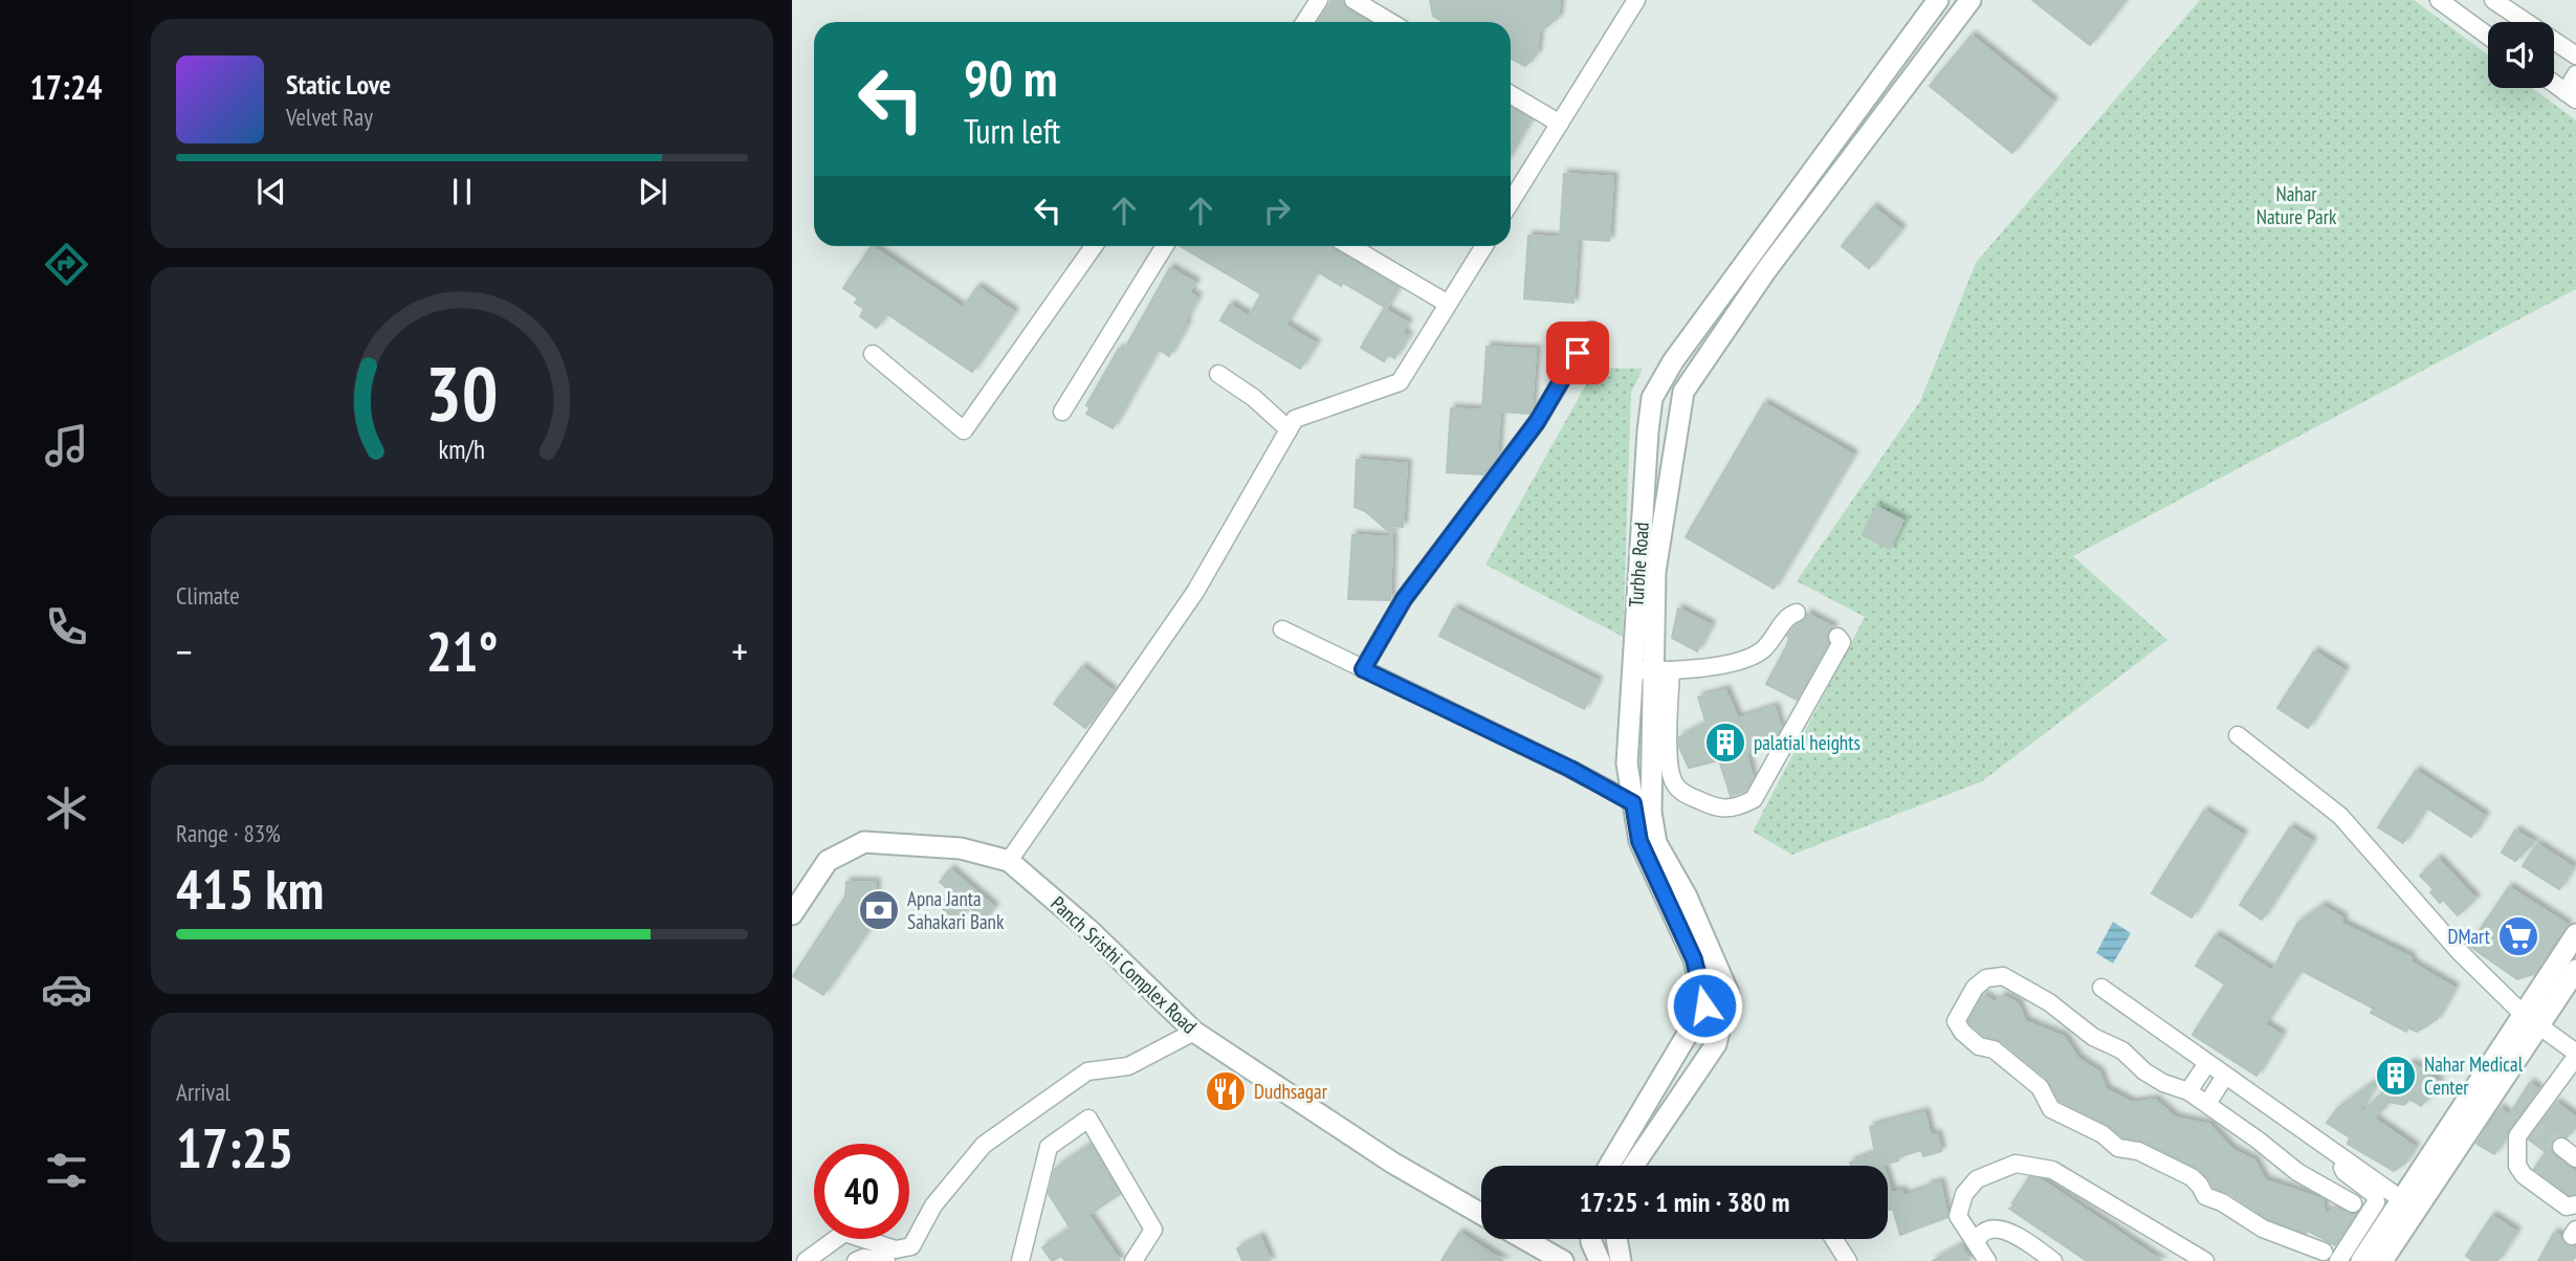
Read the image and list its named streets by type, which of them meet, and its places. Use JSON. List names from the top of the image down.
{
  "streets": {
    "street": ["Turbhe Road", "Panch Sristhi Complex Road"]
  },
  "parks": ["Nahar Nature Park"],
  "places": {
    "building": ["palatial heights", "Nahar Medical Center"],
    "bank": ["Apna Janta Sahakari Bank"],
    "supermarket": ["DMart"],
    "restaurant": ["Dudhsagar"]
  },
  "page": {
    "tabs": "17:24",
    "turn": ["90 m", "Turn left"],
    "song": ["Static Love", "Velvet Ray"],
    "tile": [
      "Climate",
      ["Range · 83%", "415 km"],
      ["Arrival", "17:25"]
    ],
    "heat": ["−", "21°", "+"],
    "limit": "40",
    "trip": "17:25 · 1 min · 380 m",
    "gauge": ["30", "km/h"]
  }
}
